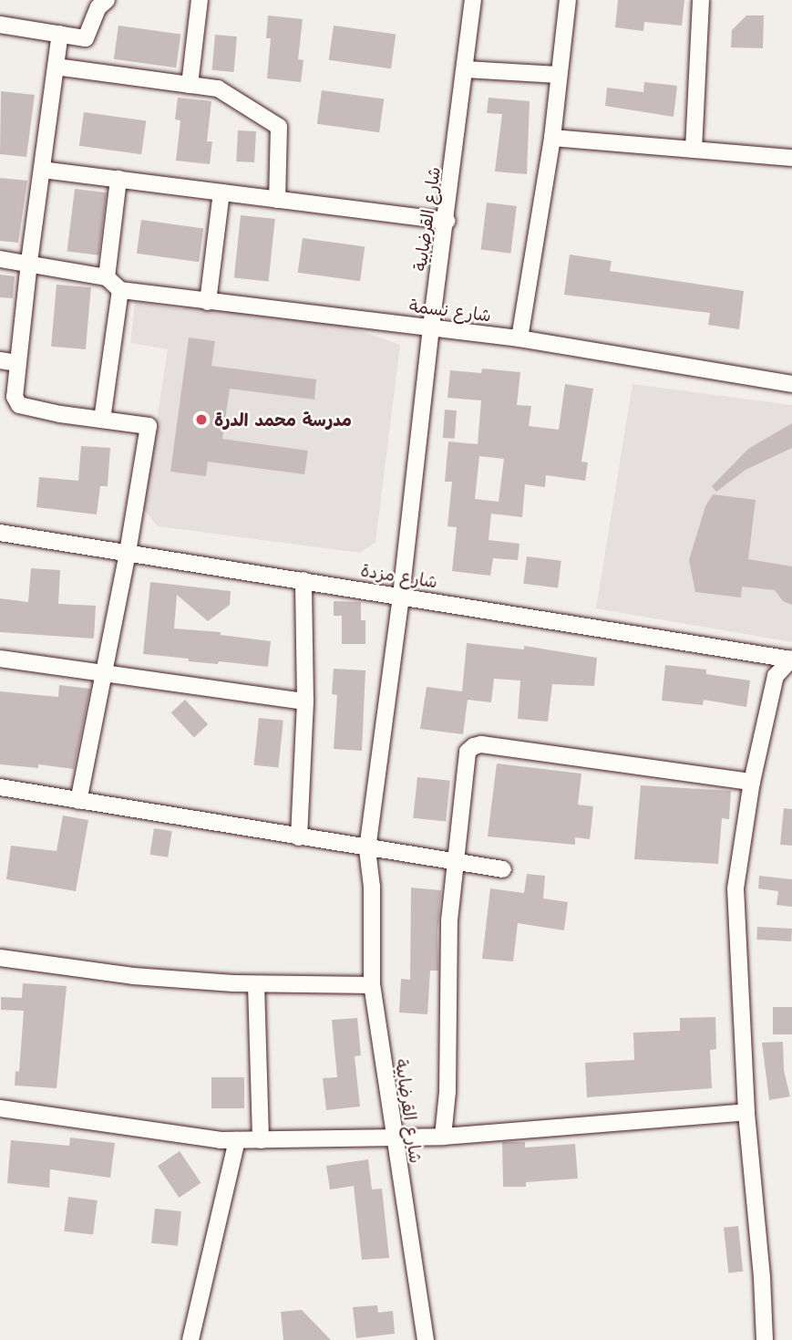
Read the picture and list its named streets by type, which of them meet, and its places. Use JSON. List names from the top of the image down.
{
  "streets": {
    "street": ["شارع القرضابية", "شارع نسمة", "شارع مزدة"]
  },
  "crossings": [
    ["شارع القرضابية", "شارع نسمة"],
    ["شارع القرضابية", "شارع مزدة"]
  ],
  "places": ["مدرسة محمد الدرة"]
}
